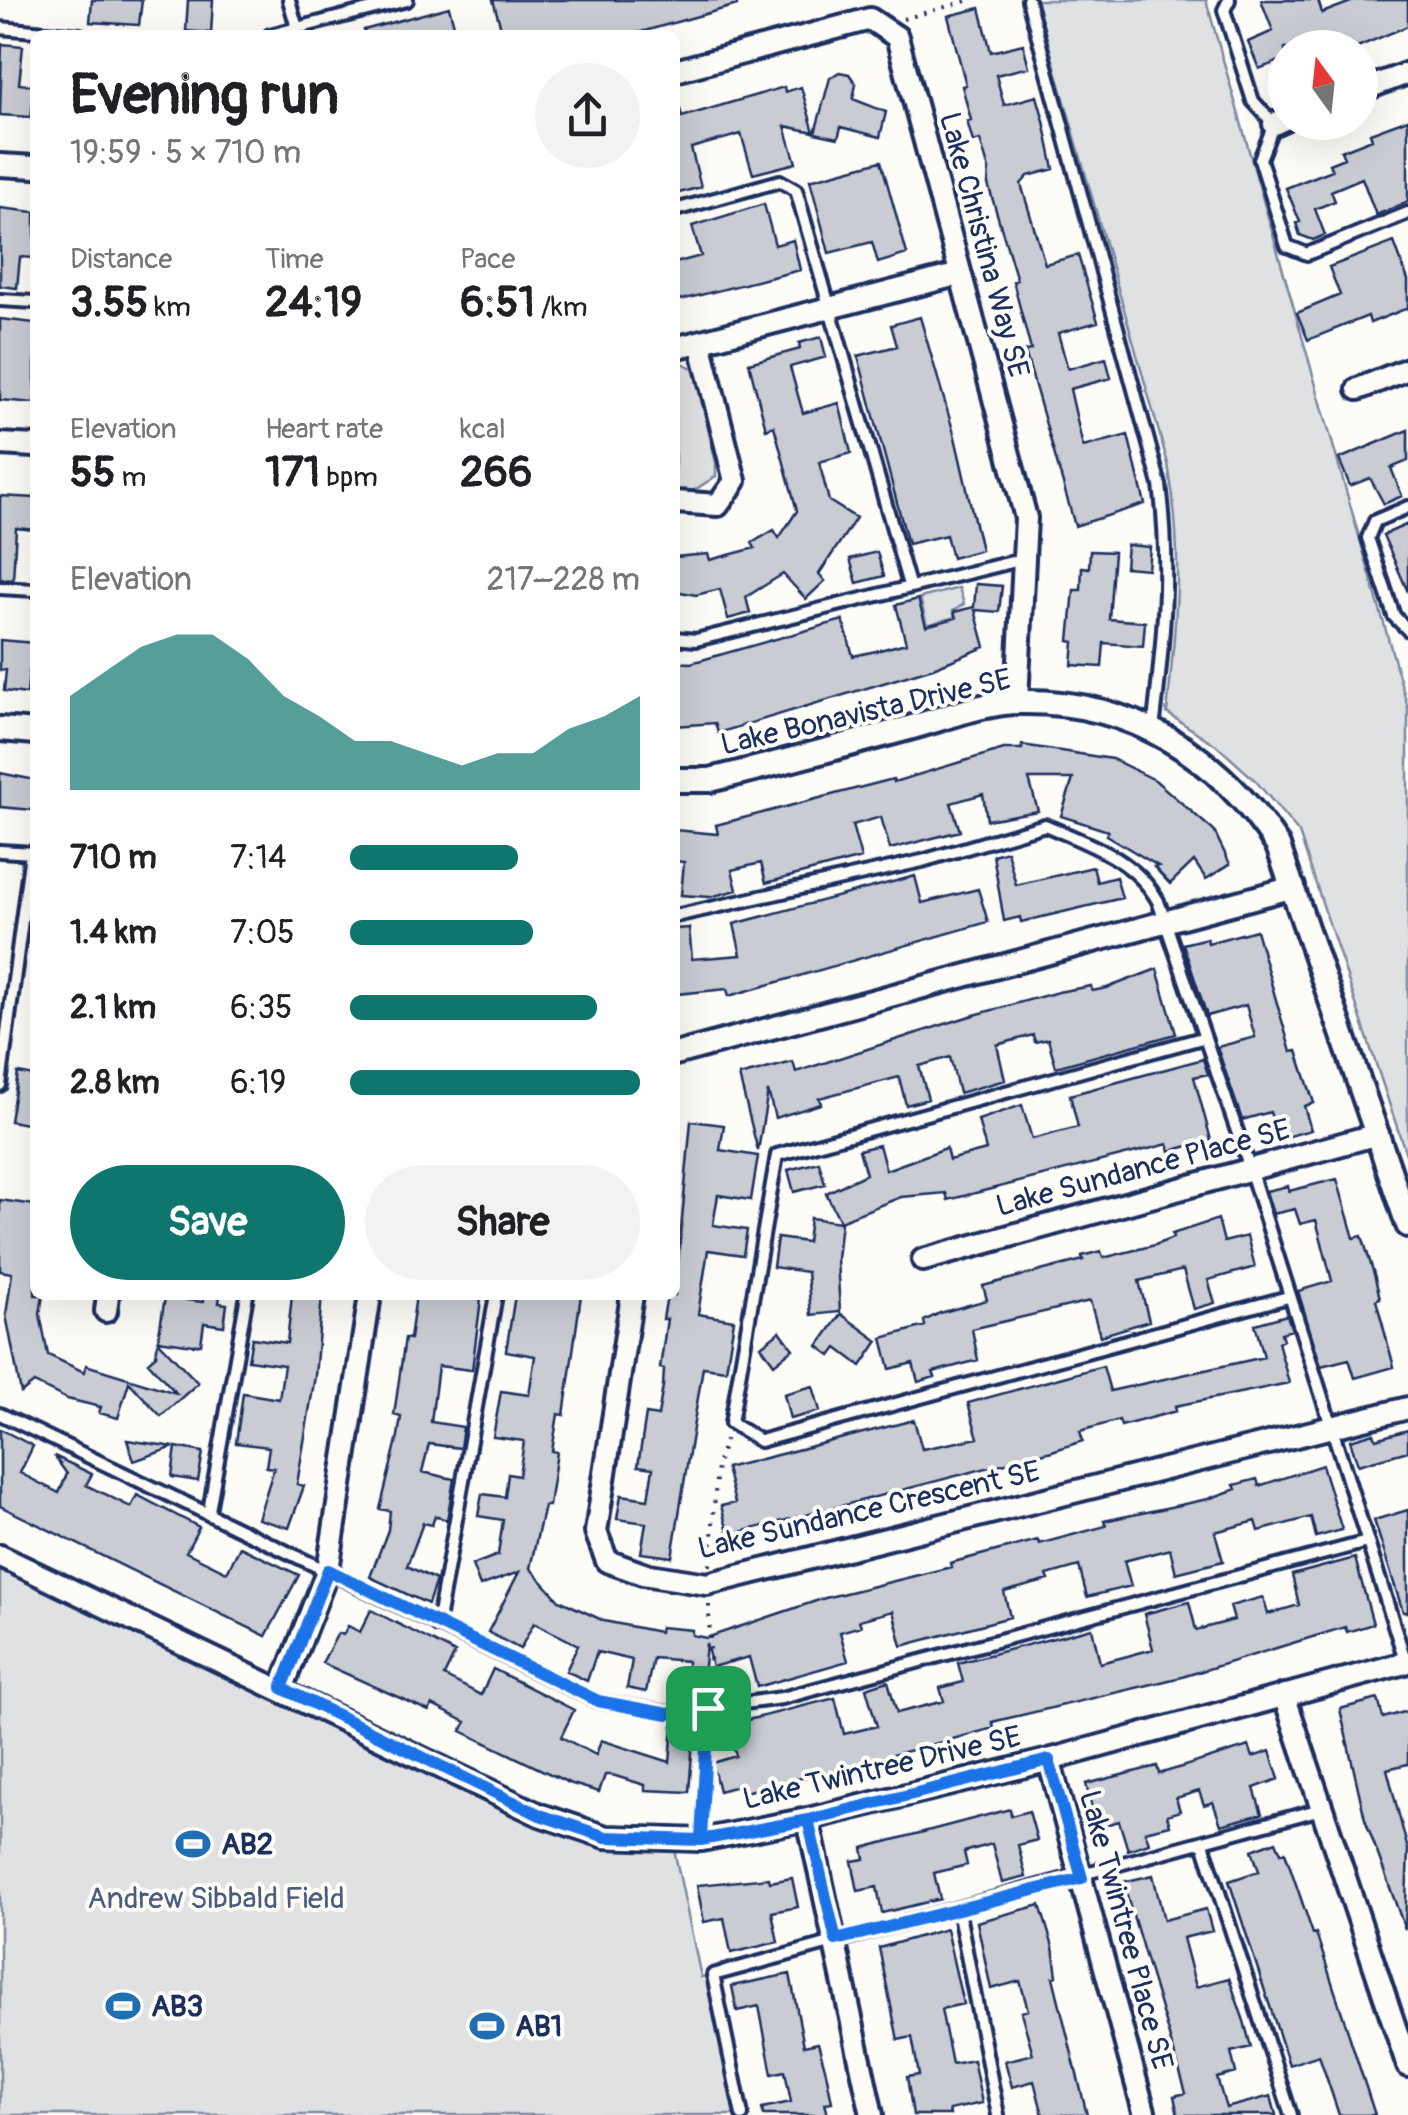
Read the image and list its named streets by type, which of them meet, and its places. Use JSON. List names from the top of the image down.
{
  "streets": {
    "street": [
      "Lake Christina Way SE",
      "Lake Bonavista Drive SE",
      "Lake Sundance Place SE",
      "Lake Sundance Crescent SE",
      "Lake Twintree Drive SE",
      "Lake Twintree Place SE"
    ]
  },
  "crossings": [
    ["Lake Christina Way SE", "Lake Bonavista Drive SE"],
    ["Lake Bonavista Drive SE", "Lake Sundance Place SE"],
    ["Lake Twintree Drive SE", "Lake Twintree Place SE"]
  ],
  "parks": ["Andrew Sibbald Field"],
  "places": {
    "sports": ["AB2", "AB3", "AB1"]
  },
  "north": "top",
  "page": {
    "heading": ["Evening run", "19:59 · 5 × 710 m"],
    "stats": [
      ["Distance", "3.55 km"],
      ["Time", "24:19"],
      ["Pace", "6:51 /km"],
      ["Elevation", "55 m"],
      ["Heart rate", "171 bpm"],
      ["kcal", "266"]
    ],
    "chart": ["Elevation", "217–228 m"],
    "list": [
      {
        "name": "710 m",
        "note": "7:14"
      },
      {
        "name": "1.4 km",
        "note": "7:05"
      },
      {
        "name": "2.1 km",
        "note": "6:35"
      },
      {
        "name": "2.8 km",
        "note": "6:19"
      }
    ],
    "buttons": ["Save", "Share"]
  }
}
